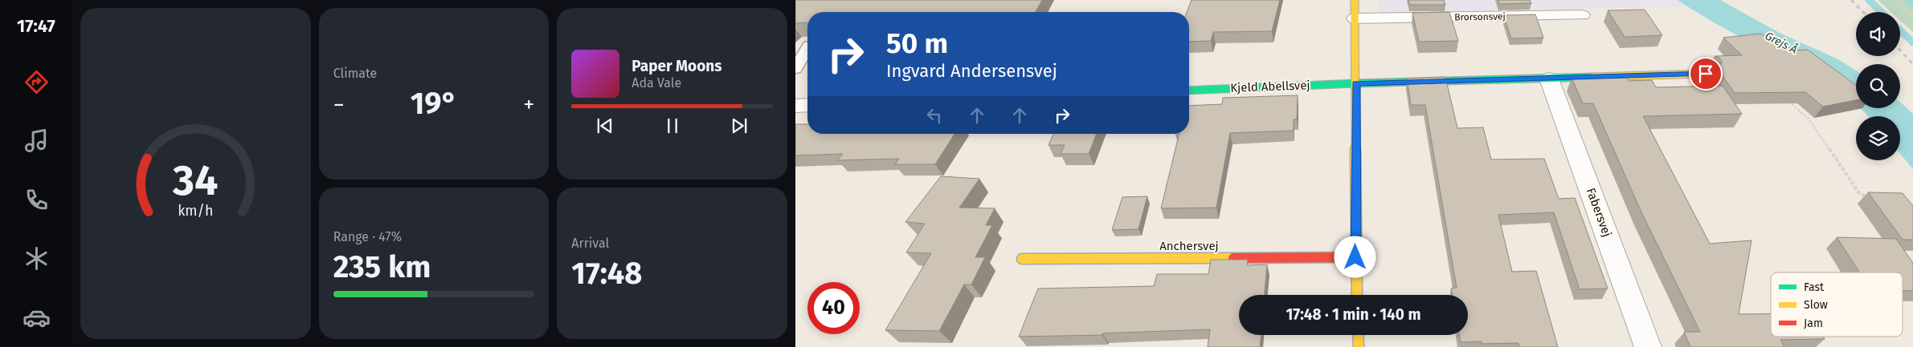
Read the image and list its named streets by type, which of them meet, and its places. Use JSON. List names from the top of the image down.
{
  "streets": {
    "street": [
      "Brorsonsvej",
      "Kjeld Abellsvej",
      "Fabersvej",
      "Anchersvej"
    ]
  },
  "crossings": [
    ["Kjeld Abellsvej", "Fabersvej"]
  ],
  "water": ["Grejs Å"],
  "legend": ["Fast", "Slow", "Jam"],
  "page": {
    "tabs": "17:47",
    "tile": [
      "Climate",
      ["Range · 47%", "235 km"],
      ["Arrival", "17:48"]
    ],
    "turn": ["50 m", "Ingvard Andersensvej"],
    "song": ["Paper Moons", "Ada Vale"],
    "heat": ["−", "19°", "+"],
    "limit": "40",
    "trip": "17:48 · 1 min · 140 m",
    "gauge": ["34", "km/h"]
  }
}
